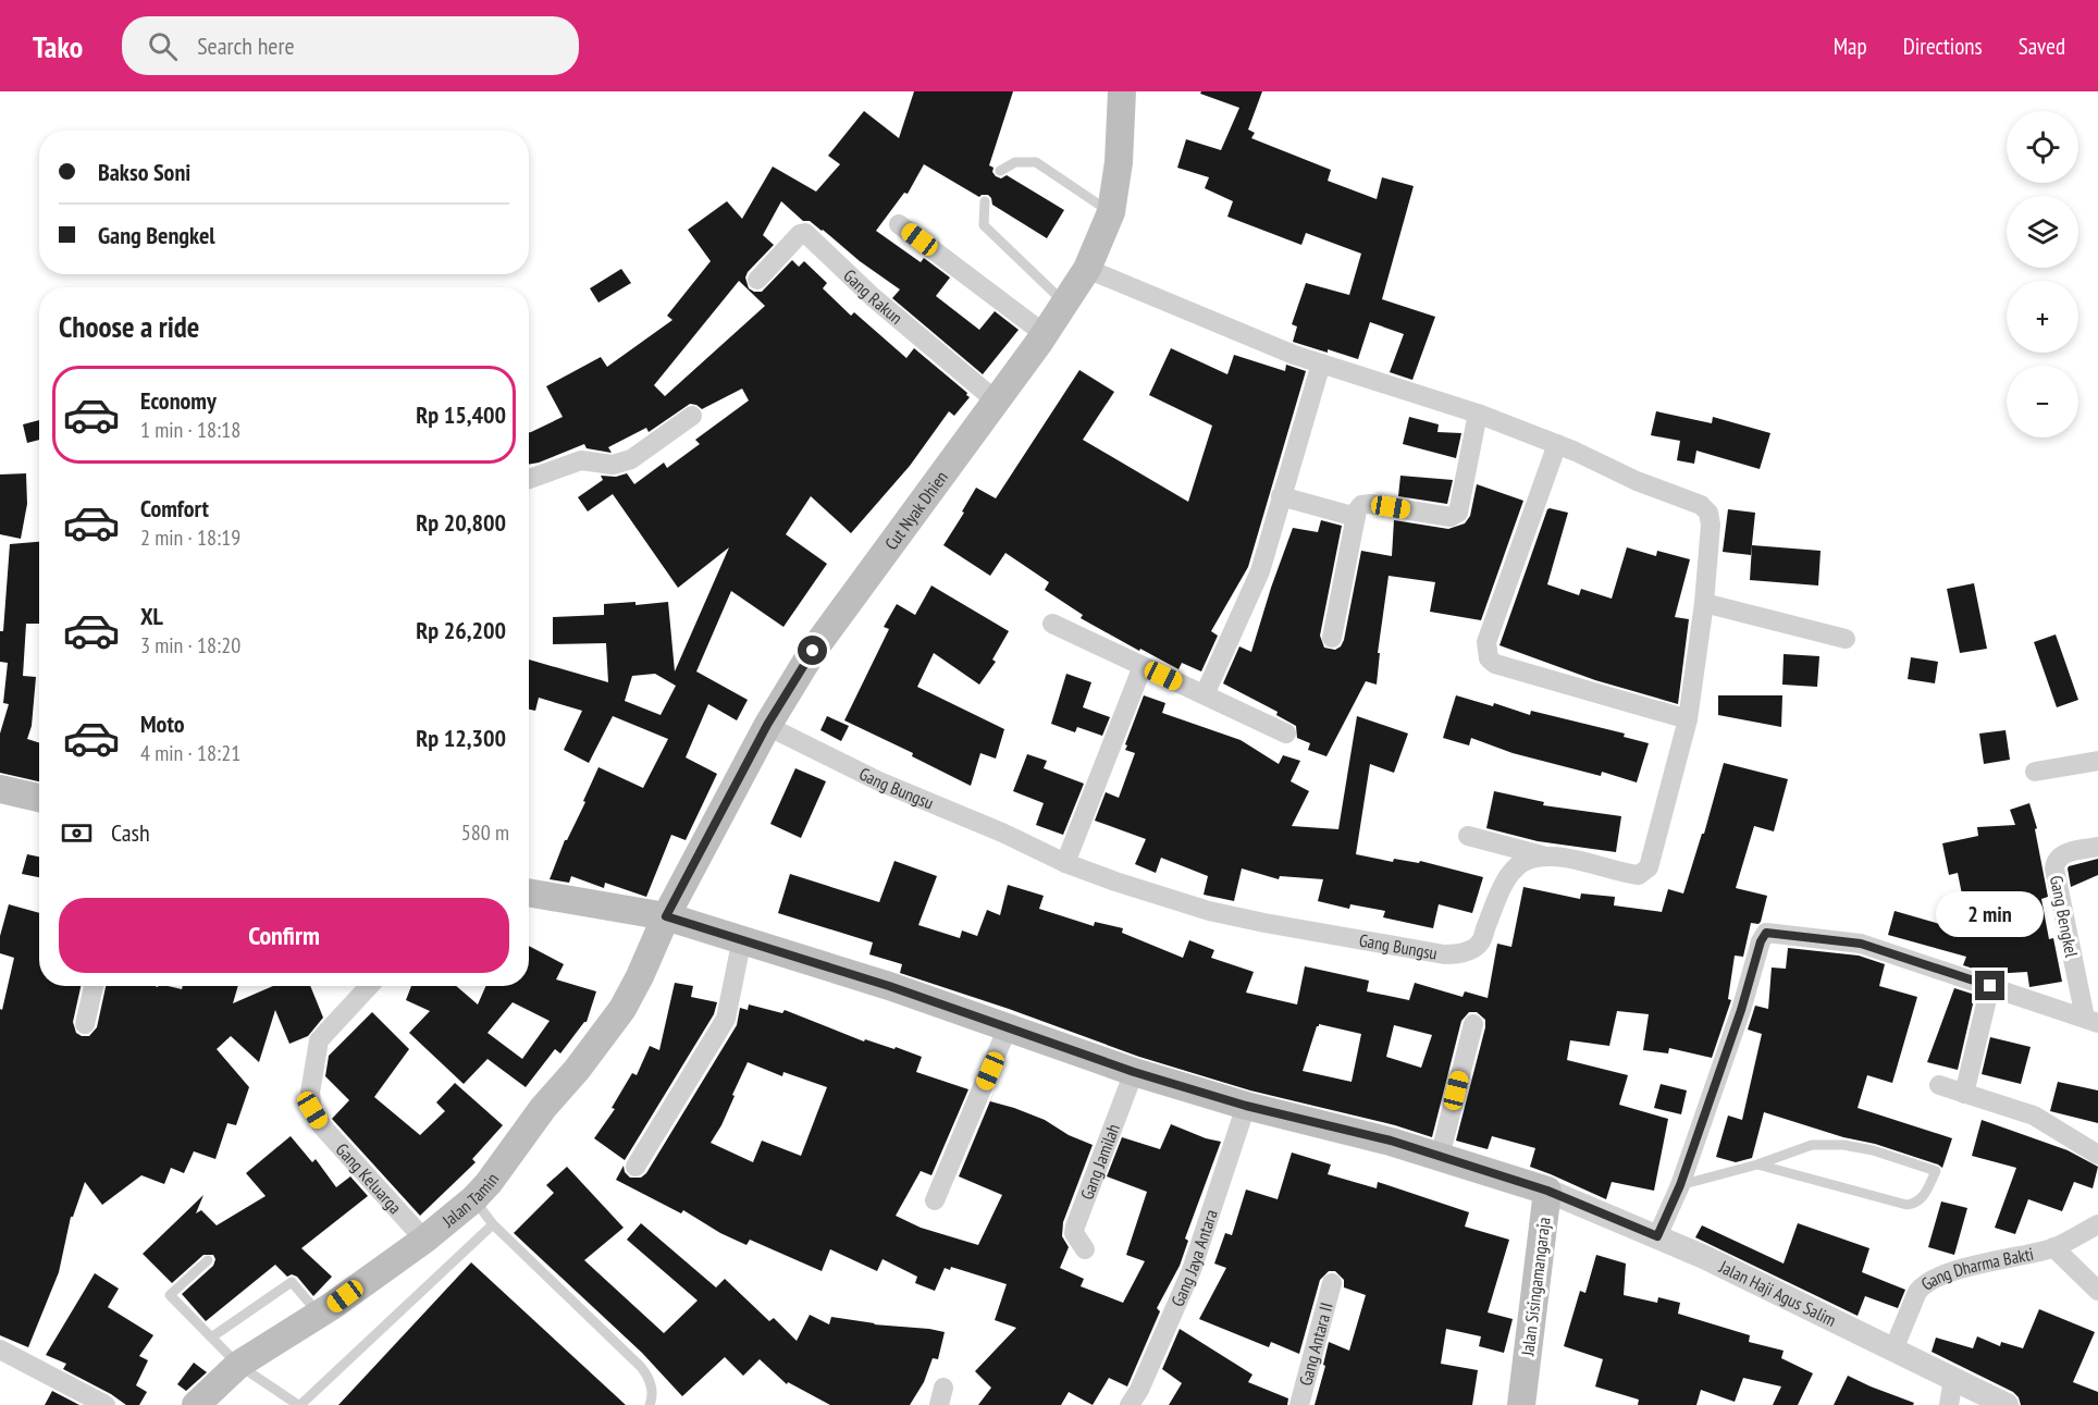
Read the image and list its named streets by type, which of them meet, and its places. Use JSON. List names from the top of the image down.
{
  "streets": {
    "main road": ["Cut Nyak Dhien", "Jalan Tamin", "Jalan Sisingamangaraja"],
    "street": [
      "Gang Rakun",
      "Gang Bungsu",
      "Gang Bengkel",
      "Gang Jamilah",
      "Gang Keluarga",
      "Gang Jaya Antara",
      "Gang Dharma Bakti",
      "Jalan Haji Agus Salim",
      "Gang Antara II"
    ]
  },
  "crossings": [
    ["Gang Rakun", "Cut Nyak Dhien"],
    ["Cut Nyak Dhien", "Gang Bungsu"],
    ["Cut Nyak Dhien", "Jalan Tamin"],
    ["Gang Keluarga", "Jalan Tamin"],
    ["Gang Dharma Bakti", "Jalan Haji Agus Salim"],
    ["Jalan Sisingamangaraja", "Jalan Haji Agus Salim"]
  ],
  "page": {
    "header": "Tako",
    "search": "Search here",
    "nav": ["Map", "Directions", "Saved"],
    "map_buttons": ["+", "−"],
    "banner": ["Bakso Soni", "Gang Bengkel"],
    "heading": "Choose a ride",
    "list": [
      {
        "name": "Economy",
        "note": "1 min · 18:18",
        "value": "Rp 15,400"
      },
      {
        "name": "Comfort",
        "note": "2 min · 18:19",
        "value": "Rp 20,800"
      },
      {
        "name": "XL",
        "note": "3 min · 18:20",
        "value": "Rp 26,200"
      },
      {
        "name": "Moto",
        "note": "4 min · 18:21",
        "value": "Rp 12,300"
      }
    ],
    "pay": ["Cash", "580 m"],
    "buttons": "Confirm",
    "bubble": "2 min"
  }
}
